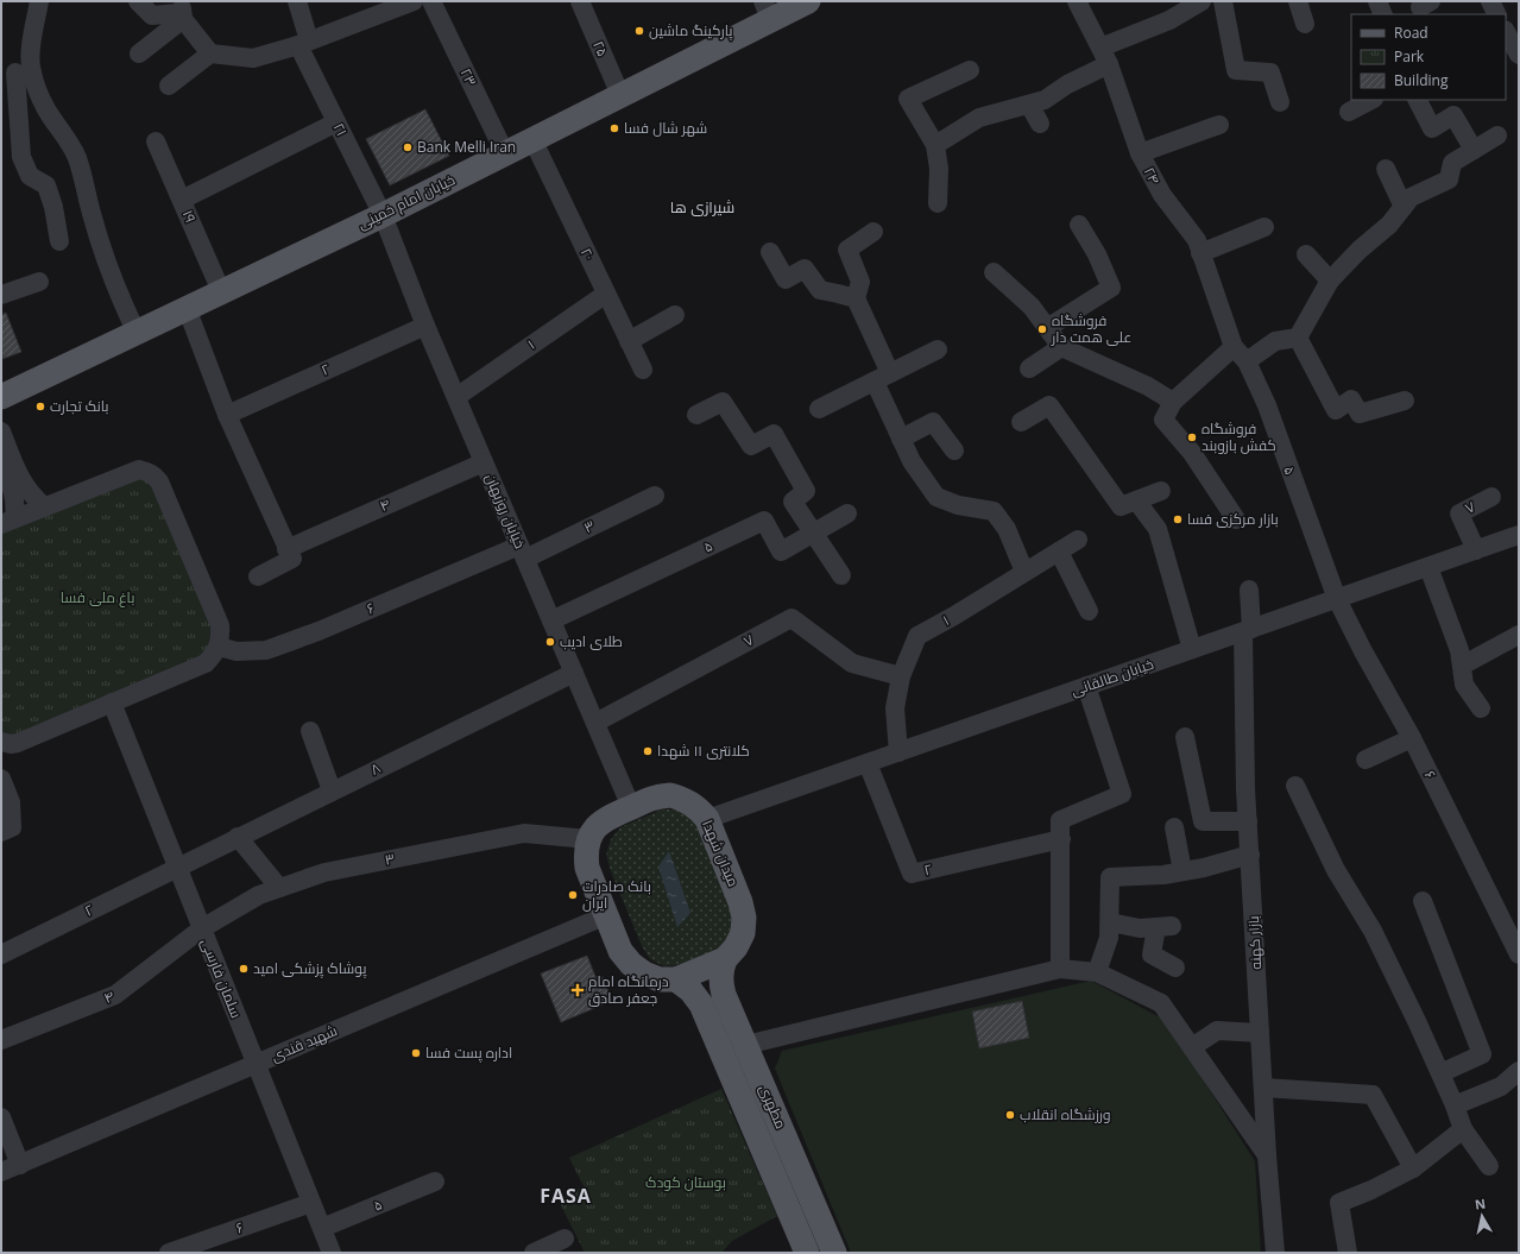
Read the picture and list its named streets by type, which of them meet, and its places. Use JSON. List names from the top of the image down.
{
  "streets": {
    "main road": ["خیابان امام خمینی", "میدان شهدا", "مطهری"],
    "street": [
      "۲۵",
      "۲۳",
      "۲۱",
      "۲۴",
      "۱۹",
      "۲۰",
      "۱",
      "۲",
      "۵",
      "۴",
      "۷",
      "خیابان روزبهان",
      "۳",
      "۶",
      "خیابان طالقانی",
      "۸",
      "بازار کهنه",
      "سلمان فارسی",
      "شهید قندی"
    ]
  },
  "crossings": [
    ["۲۵", "خیابان امام خمینی"],
    ["۲۳", "خیابان امام خمینی"],
    ["۲۱", "خیابان امام خمینی"],
    ["۲۱", "خیابان روزبهان"],
    ["۲۴", "۵"],
    ["خیابان امام خمینی", "۱۹"],
    ["خیابان امام خمینی", "۲۰"],
    ["خیابان امام خمینی", "خیابان روزبهان"],
    ["۲۰", "۱"],
    ["۱", "۷"],
    ["۱", "خیابان روزبهان"],
    ["۱", "خیابان طالقانی"],
    ["۲", "خیابان روزبهان"],
    ["۲", "خیابان طالقانی"],
    ["۲", "۸"],
    ["۲", "سلمان فارسی"],
    ["۵", "خیابان روزبهان"],
    ["۵", "۶"],
    ["۵", "خیابان طالقانی"],
    ["۵", "سلمان فارسی"],
    ["۴", "خیابان روزبهان"],
    ["۴", "۳"],
    ["۴", "سلمان فارسی"],
    ["۷", "خیابان روزبهان"],
    ["۷", "خیابان طالقانی"],
    ["خیابان روزبهان", "۳"],
    ["خیابان روزبهان", "۶"],
    ["خیابان روزبهان", "خیابان طالقانی"],
    ["خیابان روزبهان", "۸"],
    ["خیابان روزبهان", "میدان شهدا"],
    ["خیابان روزبهان", "شهید قندی"],
    ["خیابان روزبهان", "مطهری"],
    ["۳", "۶"],
    ["۳", "خیابان طالقانی"],
    ["۳", "میدان شهدا"],
    ["۳", "سلمان فارسی"],
    ["۳", "شهید قندی"],
    ["۳", "مطهری"],
    ["۶", "خیابان طالقانی"],
    ["۶", "سلمان فارسی"],
    ["خیابان طالقانی", "میدان شهدا"],
    ["خیابان طالقانی", "بازار کهنه"],
    ["خیابان طالقانی", "شهید قندی"],
    ["خیابان طالقانی", "مطهری"],
    ["۸", "سلمان فارسی"],
    ["میدان شهدا", "شهید قندی"],
    ["میدان شهدا", "مطهری"],
    ["سلمان فارسی", "شهید قندی"],
    ["شهید قندی", "مطهری"]
  ],
  "districts": ["شیرازی ها", "FASA"],
  "parks": ["باغ ملی فسا", "بوستان کودک"],
  "places": {
    "other": [
      "پارکینگ ماشین",
      "شهر شال فسا",
      "Bank Melli Iran",
      "فروشگاه علی همت دار",
      "بانک تجارت",
      "فروشگاه کفش بازوبند",
      "بازار مرکزی فسا",
      "طلای ادیب",
      "کلانتری ۱۱ شهدا",
      "بانک صادرات ایران",
      "پوشاک پزشکی امید",
      "اداره پست فسا",
      "ورزشگاه انقلاب"
    ],
    "health": ["درمانگاه امام جعفر صادق"]
  },
  "legend": ["Road", "Park", "Building"],
  "north": "top"
}
